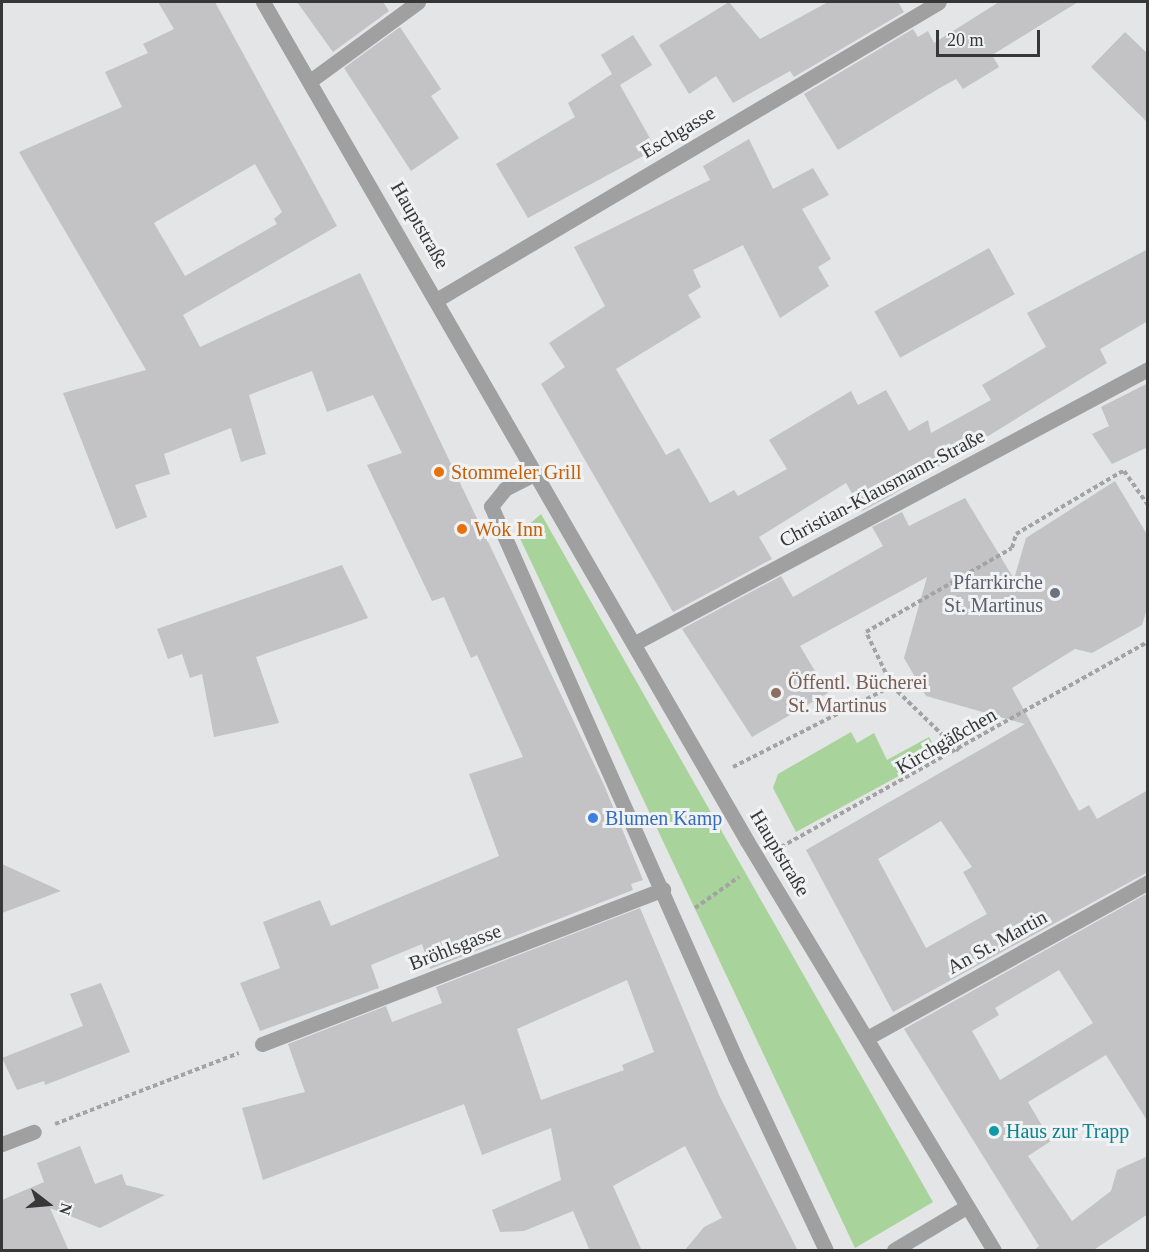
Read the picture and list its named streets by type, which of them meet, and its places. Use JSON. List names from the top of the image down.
{
  "streets": {
    "street": [
      "Eschgasse",
      "Hauptstraße",
      "Christian-Klausmann-Straße",
      "An St. Martin",
      "Bröhlsgasse"
    ],
    "path": ["Kirchgäßchen"]
  },
  "crossings": [
    ["Eschgasse", "Hauptstraße"],
    ["Hauptstraße", "Christian-Klausmann-Straße"],
    ["Hauptstraße", "Kirchgäßchen"],
    ["Hauptstraße", "An St. Martin"]
  ],
  "places": [
    "Stommeler Grill",
    "Wok Inn",
    "Pfarrkirche St. Martinus",
    "Öffentl. Bücherei St. Martinus",
    "Blumen Kamp",
    "Haus zur Trapp"
  ],
  "scale_bar": "20 m",
  "north": "right"
}
